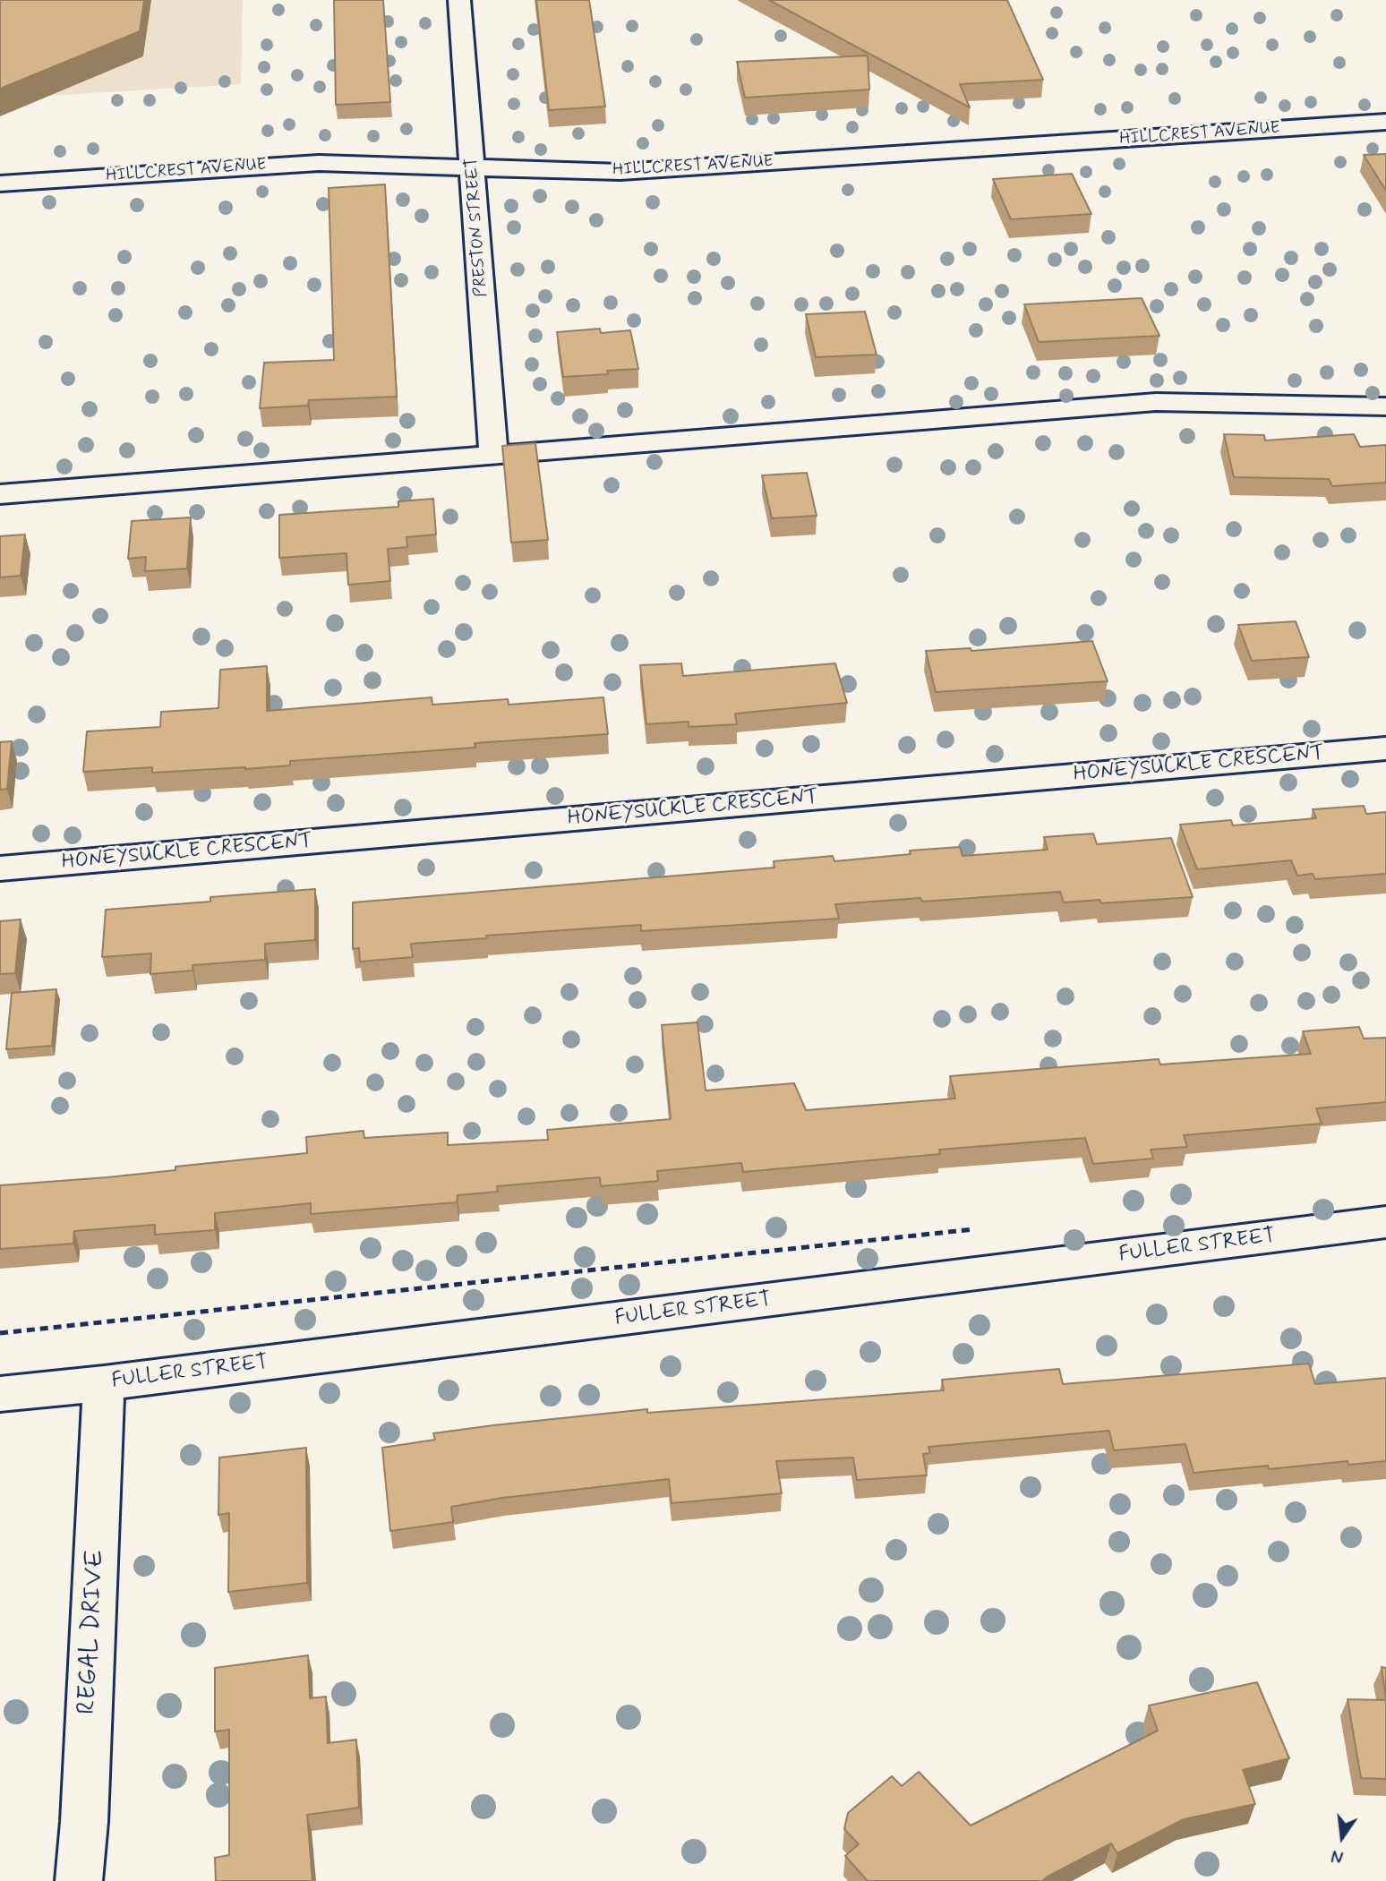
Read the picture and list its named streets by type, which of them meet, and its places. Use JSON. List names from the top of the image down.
{
  "streets": {
    "street": [
      "HILLCREST AVENUE",
      "PRESTON STREET",
      "HONEYSUCKLE CRESCENT",
      "FULLER STREET",
      "REGAL DRIVE"
    ]
  },
  "crossings": [
    ["HILLCREST AVENUE", "PRESTON STREET"],
    ["FULLER STREET", "REGAL DRIVE"]
  ],
  "north": "bottom"
}
